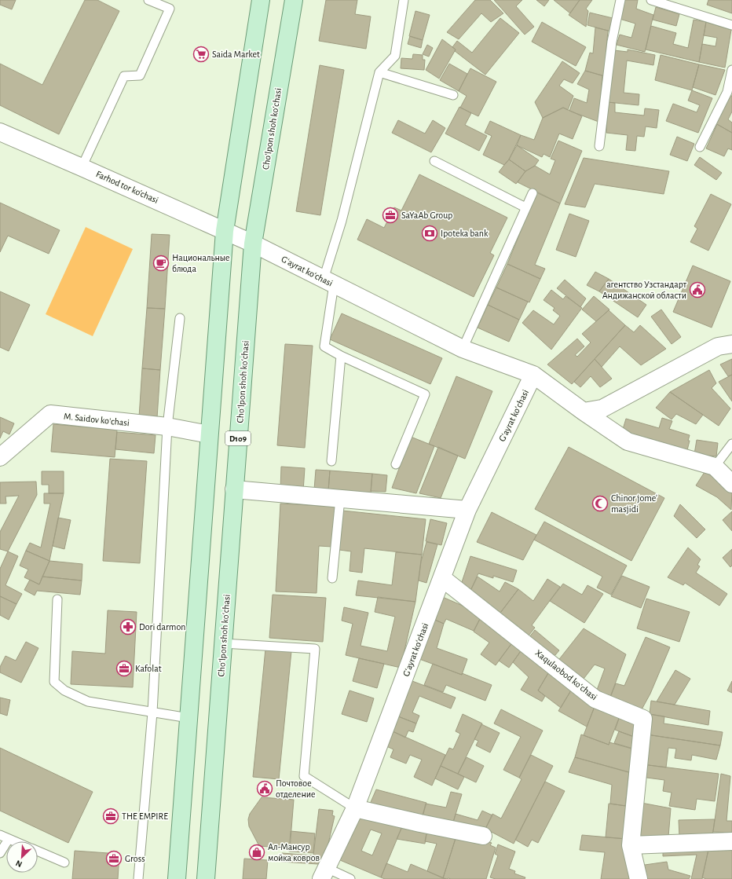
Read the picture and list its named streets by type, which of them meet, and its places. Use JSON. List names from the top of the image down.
{
  "streets": {
    "main road": ["Choʻlpon shoh koʻchasi", "D109"],
    "street": [
      "Farhod tor ko'chasi",
      "Gʻayrat koʻchasi",
      "M. Saidov koʻchasi",
      "Xaqulaobod koʻchasi"
    ]
  },
  "crossings": [
    ["Choʻlpon shoh koʻchasi", "Farhod tor ko'chasi"],
    ["Choʻlpon shoh koʻchasi", "Gʻayrat koʻchasi"],
    ["Farhod tor ko'chasi", "Gʻayrat koʻchasi"],
    ["Gʻayrat koʻchasi", "Xaqulaobod koʻchasi"]
  ],
  "places": {
    "supermarket": ["Saida Market"],
    "office": [
      "SaYaAb Group",
      "Kafolat",
      "THE EMPIRE",
      "Gross"
    ],
    "bank": ["Ipoteka bank"],
    "cafe": ["Национальные блюда"],
    "public building": ["агентство Узстандарт Андижанской области", "Почтовое отделение"],
    "mosque": ["Chinor jome' masjidi"],
    "pharmacy": ["Dori darmon"],
    "shop": ["Ал-Мансур мойка ковров"]
  },
  "north": "bottom left"
}
